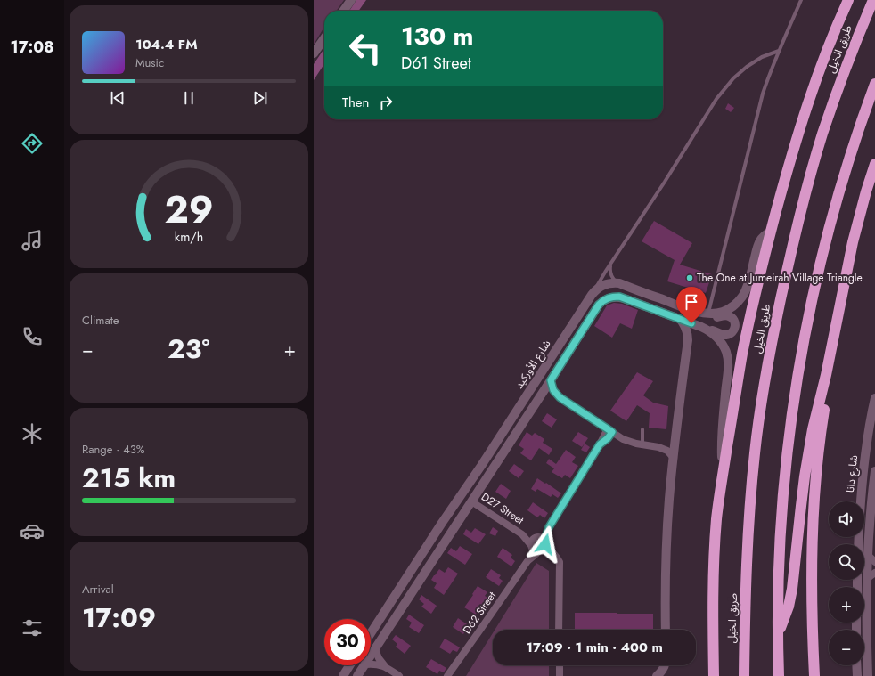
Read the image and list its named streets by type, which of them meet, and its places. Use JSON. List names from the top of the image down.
{
  "streets": {
    "highway": ["طريق الخيل"],
    "street": [
      "شارع الأوركيد",
      "شارع دانا",
      "D27 Street",
      "D62 Street"
    ]
  },
  "crossings": [
    ["D27 Street", "D62 Street"]
  ],
  "places": ["The One at Jumeirah Village Triangle"],
  "page": {
    "tabs": "17:08",
    "turn": ["130 m", "D61 Street"],
    "song": ["104.4 FM", "Music"],
    "then": "Then",
    "tile": [
      "Climate",
      ["Range · 43%", "215 km"],
      ["Arrival", "17:09"]
    ],
    "heat": ["−", "23°", "+"],
    "map_buttons": ["+", "−"],
    "limit": "30",
    "trip": "17:09 · 1 min · 400 m",
    "gauge": ["29", "km/h"]
  }
}
